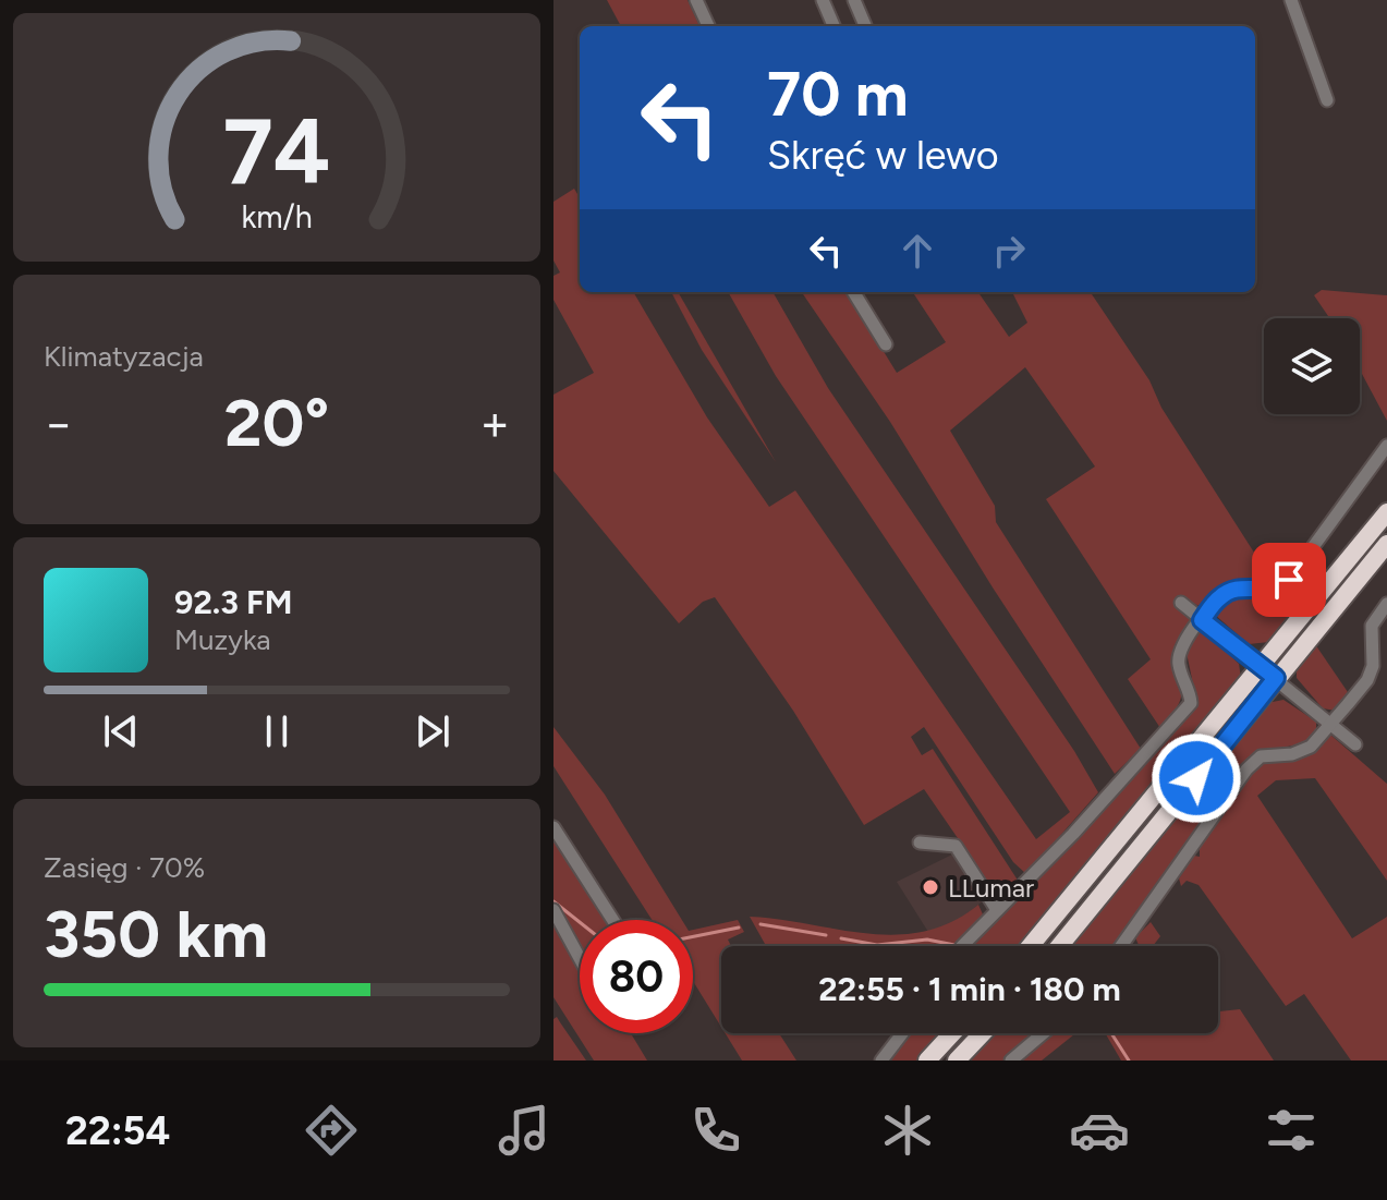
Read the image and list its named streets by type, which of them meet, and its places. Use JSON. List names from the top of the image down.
{
  "places": ["LLumar"],
  "page": {
    "turn": ["70 m", "Skręć w lewo"],
    "tile": [
      "Klimatyzacja",
      ["Zasięg · 70%", "350 km"]
    ],
    "heat": ["−", "20°", "+"],
    "song": ["92.3 FM", "Muzyka"],
    "limit": "80",
    "trip": "22:55 · 1 min · 180 m",
    "tabs": "22:54",
    "gauge": ["74", "km/h"]
  }
}
